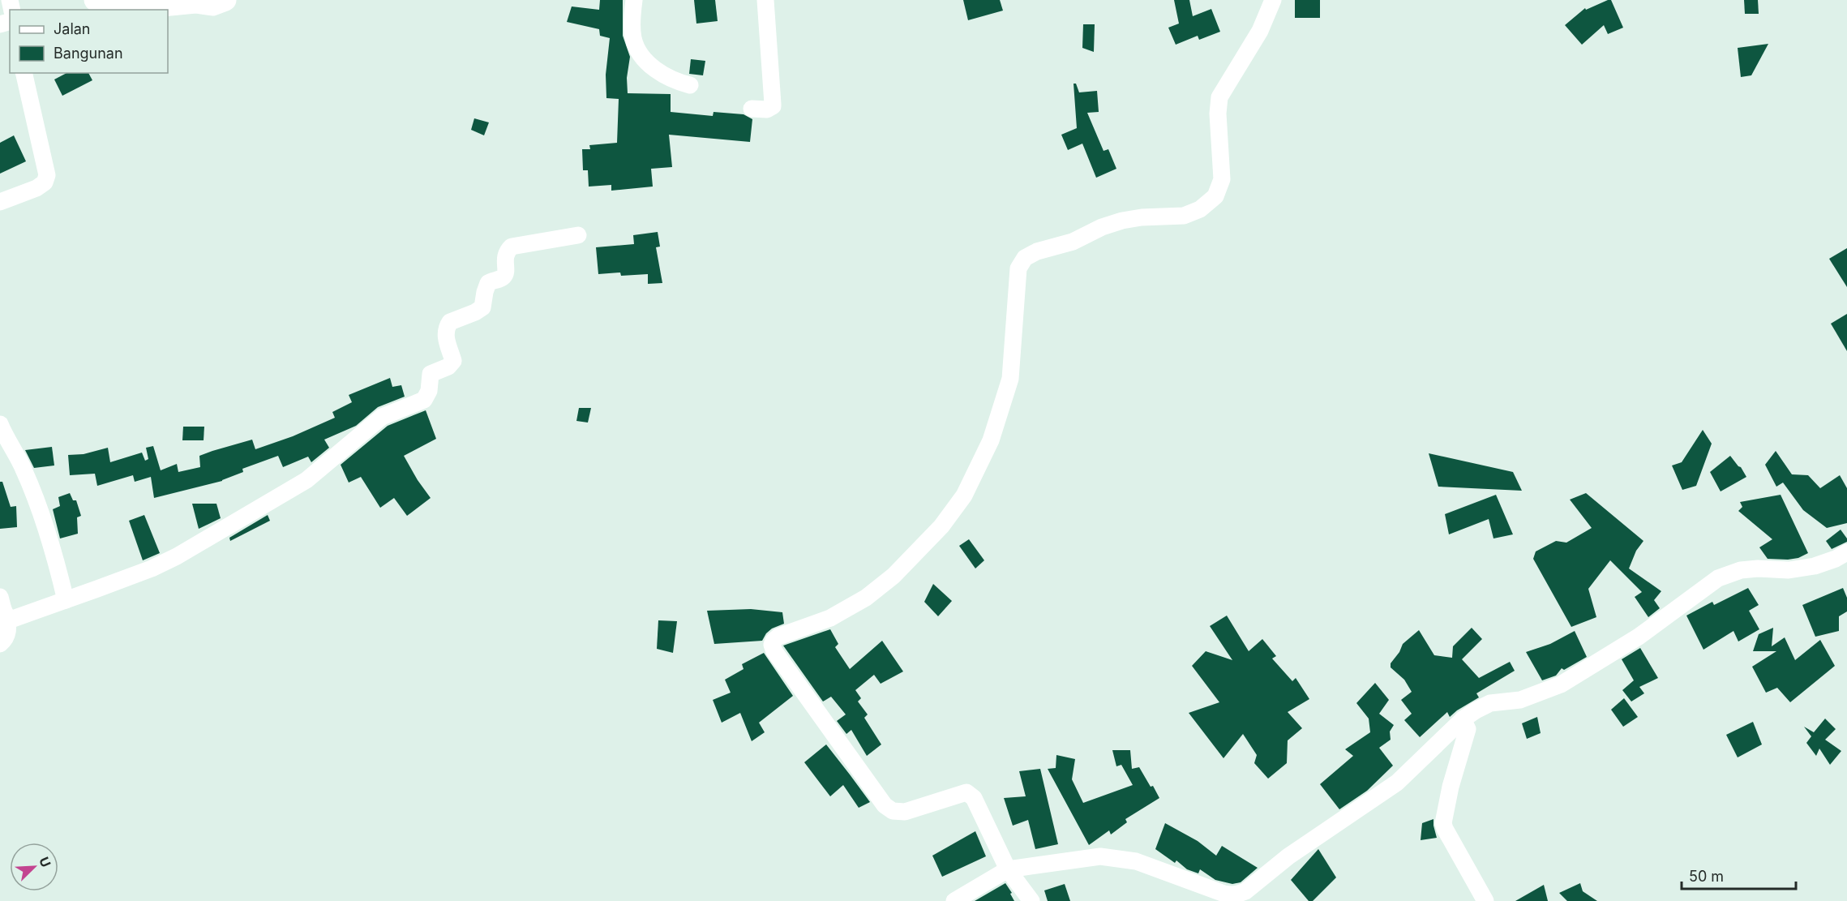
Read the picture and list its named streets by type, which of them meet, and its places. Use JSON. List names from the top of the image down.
{
  "legend": ["Jalan", "Bangunan"],
  "scale_bar": "50 m",
  "north": "top right"
}
